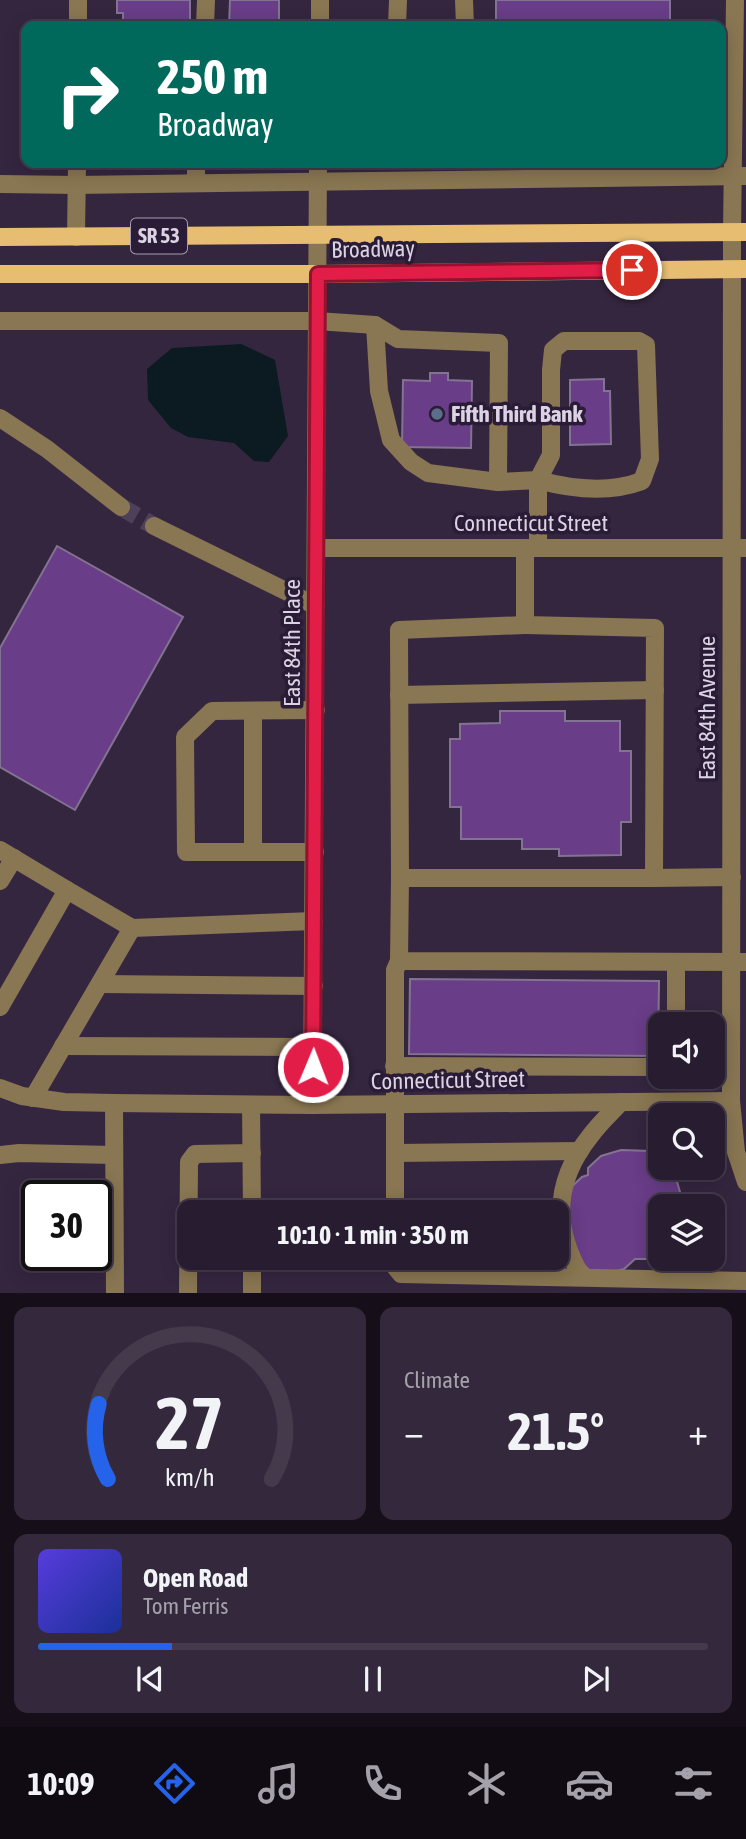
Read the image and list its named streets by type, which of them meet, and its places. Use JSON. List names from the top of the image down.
{
  "streets": {
    "main road": ["SR 53", "Broadway"],
    "street": ["Connecticut Street", "East 84th Place", "East 84th Avenue"]
  },
  "crossings": [
    ["Broadway", "East 84th Place"],
    ["Broadway", "East 84th Avenue"],
    ["Connecticut Street", "East 84th Place"],
    ["Connecticut Street", "East 84th Avenue"]
  ],
  "places": ["Fifth Third Bank"],
  "page": {
    "turn": ["250 m", "Broadway"],
    "limit": "30",
    "trip": "10:10 · 1 min · 350 m",
    "tile": "Climate",
    "heat": ["−", "21.5°", "+"],
    "song": ["Open Road", "Tom Ferris"],
    "tabs": "10:09",
    "gauge": ["27", "km/h"]
  }
}
